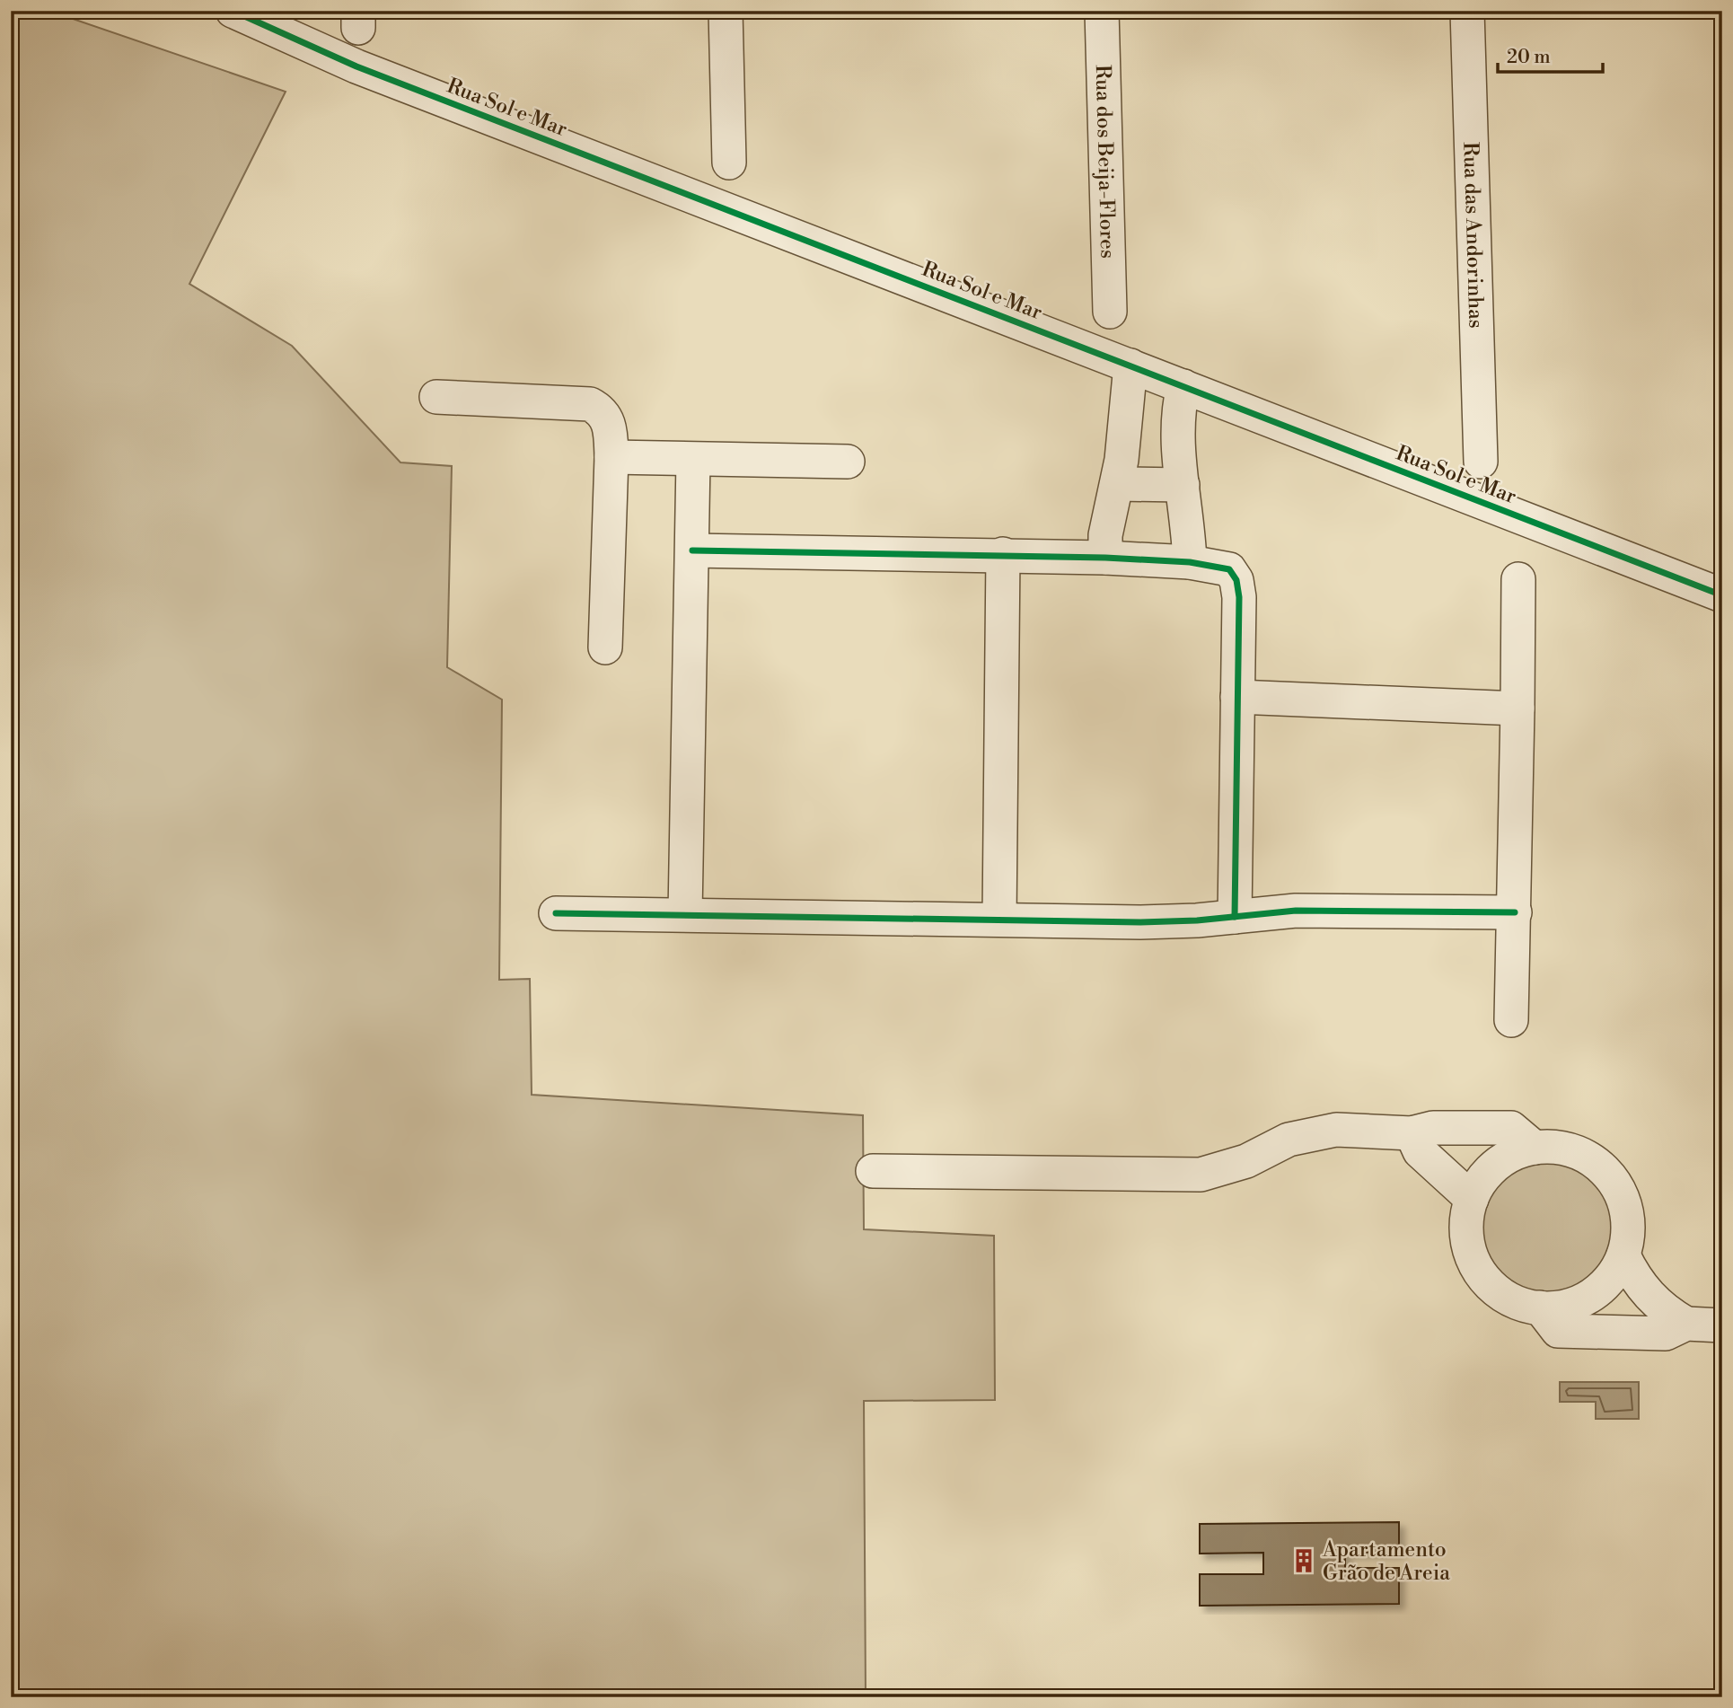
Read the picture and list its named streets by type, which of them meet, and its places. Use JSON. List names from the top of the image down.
{
  "streets": {
    "street": ["Rua Sol e Mar", "Rua dos Beija-Flores", "Rua das Andorinhas"]
  },
  "places": {
    "building": ["Apartamento Grão de Areia"]
  },
  "scale_bar": "20 m"
}
